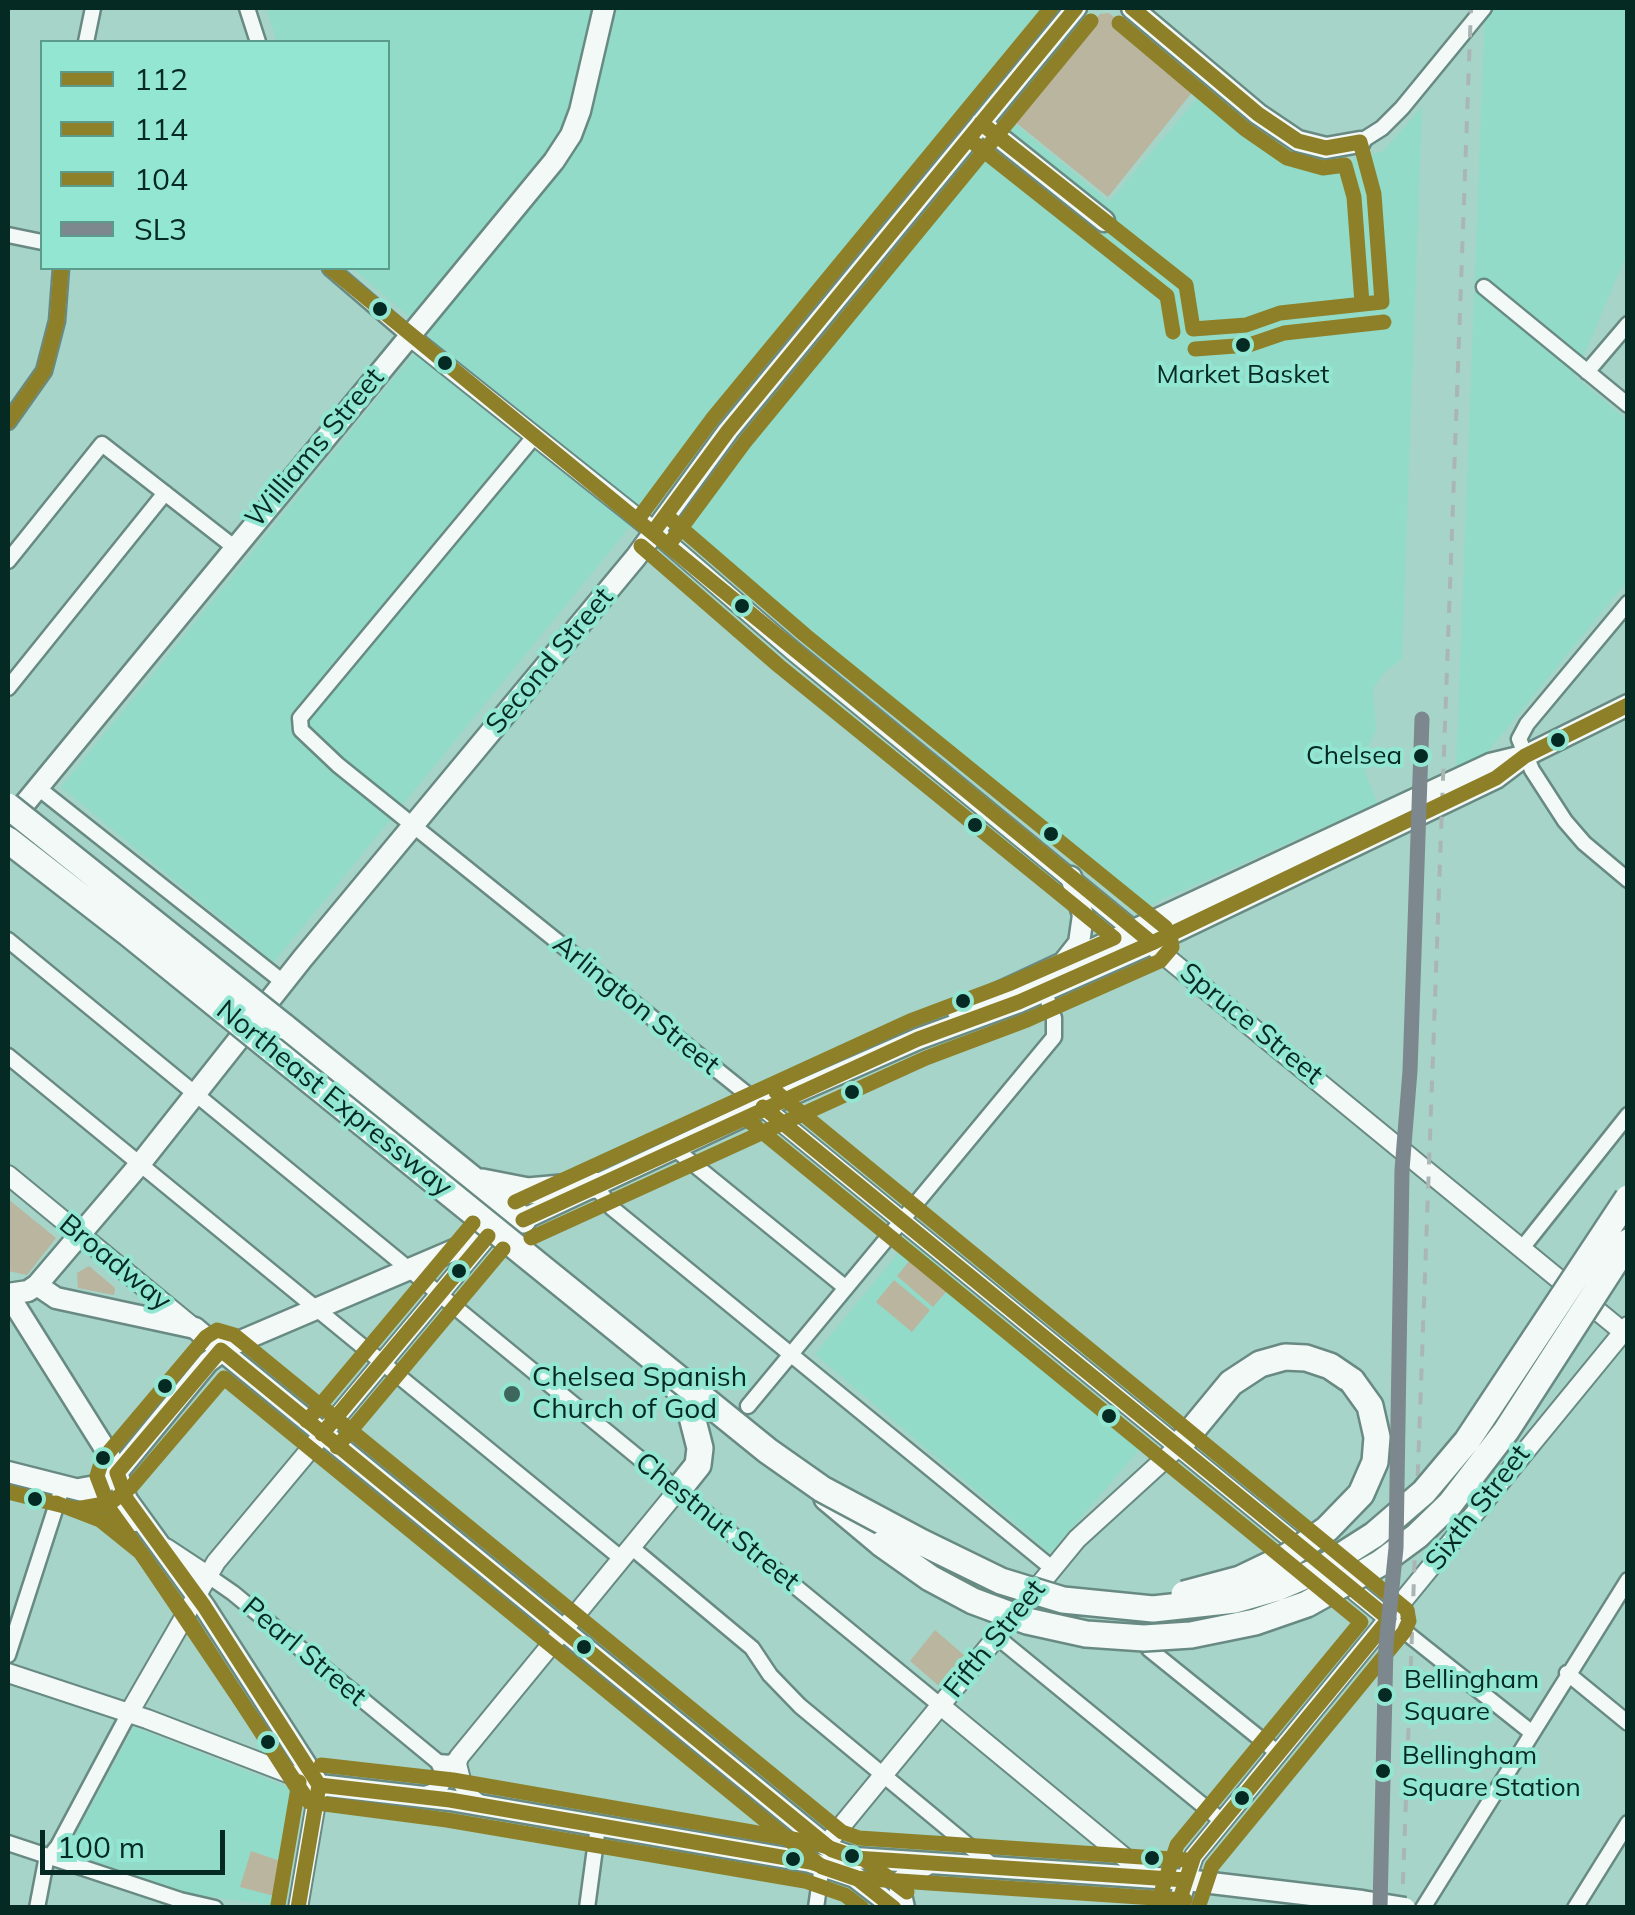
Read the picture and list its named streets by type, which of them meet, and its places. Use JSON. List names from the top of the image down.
{
  "streets": {
    "highway": ["Northeast Expressway"],
    "main road": ["Williams Street", "Second Street", "Broadway"],
    "street": [
      "Arlington Street",
      "Spruce Street",
      "Sixth Street",
      "Chestnut Street",
      "Fifth Street",
      "Pearl Street"
    ]
  },
  "crossings": [
    ["Williams Street", "Spruce Street"],
    ["Second Street", "Arlington Street"],
    ["Second Street", "Spruce Street"],
    ["Second Street", "Broadway"],
    ["Second Street", "Chestnut Street"],
    ["Arlington Street", "Spruce Street"],
    ["Arlington Street", "Sixth Street"],
    ["Arlington Street", "Fifth Street"],
    ["Spruce Street", "Sixth Street"],
    ["Broadway", "Fifth Street"],
    ["Chestnut Street", "Fifth Street"]
  ],
  "places": [
    "Market Basket",
    "Chelsea",
    "Chelsea Spanish Church of God",
    "Bellingham Square",
    "Bellingham Square Station"
  ],
  "lines": [
    "transit line 112",
    "transit line 104",
    "transit line 114",
    "transit line SL3"
  ],
  "legend": [
    "112",
    "114",
    "104",
    "SL3"
  ],
  "scale_bar": "100 m"
}
